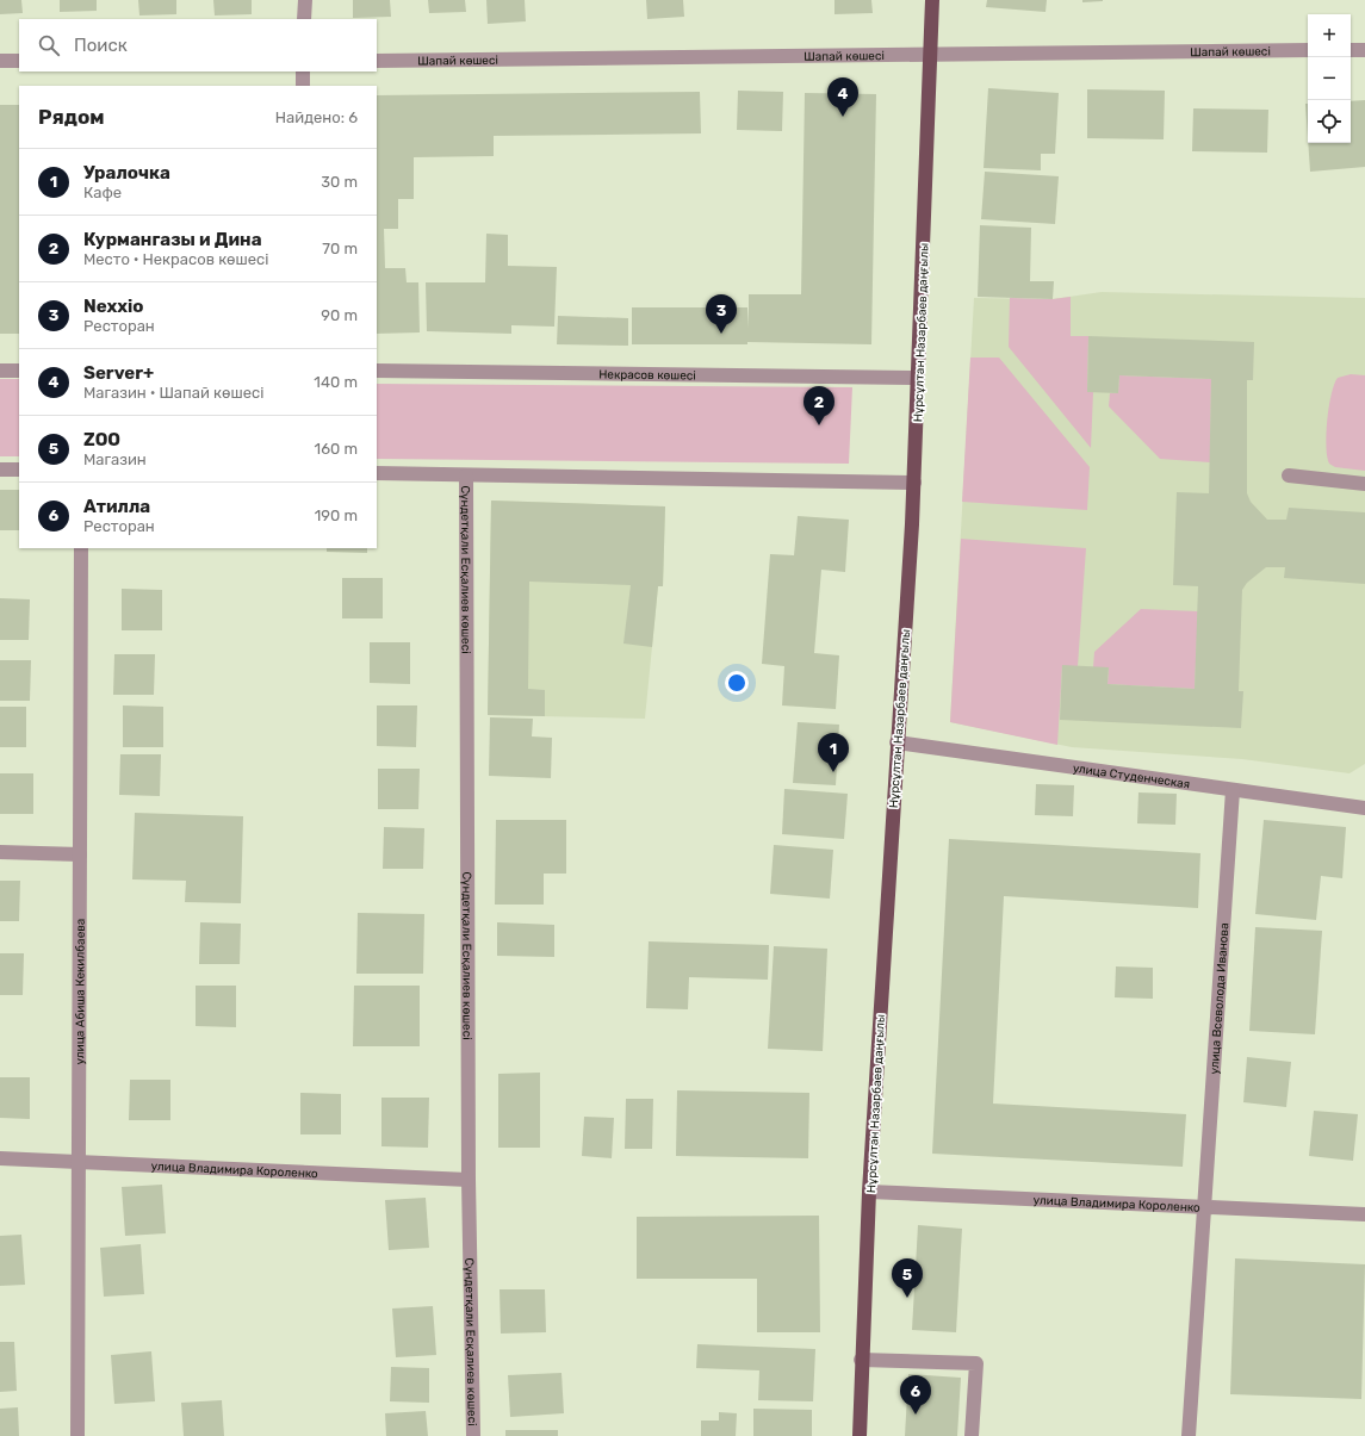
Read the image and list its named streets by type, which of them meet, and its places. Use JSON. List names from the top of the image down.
{
  "streets": {
    "main road": ["Нұрсұлтан Назарбаев даңғылы"],
    "street": [
      "Шапай көшесі",
      "Некрасов көшесі",
      "Сүндетқали Есқалиев көшесі",
      "улица Студенческая",
      "улица Абиша Кекилбаева",
      "улица Всеволода Иванова",
      "улица Владимира Короленко"
    ]
  },
  "crossings": [
    ["Шапай көшесі", "Нұрсұлтан Назарбаев даңғылы"],
    ["Нұрсұлтан Назарбаев даңғылы", "Некрасов көшесі"],
    ["Нұрсұлтан Назарбаев даңғылы", "улица Студенческая"],
    ["Нұрсұлтан Назарбаев даңғылы", "улица Владимира Короленко"],
    ["Сүндетқали Есқалиев көшесі", "улица Владимира Короленко"],
    ["улица Студенческая", "улица Всеволода Иванова"],
    ["улица Абиша Кекилбаева", "улица Владимира Короленко"],
    ["улица Всеволода Иванова", "улица Владимира Короленко"]
  ],
  "page": {
    "map_buttons": ["+", "−"],
    "search": "Поиск",
    "pins": [
      "4",
      "3",
      "2",
      "1",
      "5",
      "6"
    ],
    "heading": ["Рядом", "Найдено: 6"],
    "list": [
      {
        "mark": "1",
        "name": "Уралочка",
        "note": "Кафе",
        "value": "30 m"
      },
      {
        "mark": "2",
        "name": "Курмангазы и Дина",
        "note": "Место · Некрасов көшесі",
        "value": "70 m"
      },
      {
        "mark": "3",
        "name": "Nexxio",
        "note": "Ресторан",
        "value": "90 m"
      },
      {
        "mark": "4",
        "name": "Server+",
        "note": "Магазин · Шапай көшесі",
        "value": "140 m"
      },
      {
        "mark": "5",
        "name": "ZOO",
        "note": "Магазин",
        "value": "160 m"
      },
      {
        "mark": "6",
        "name": "Атилла",
        "note": "Ресторан",
        "value": "190 m"
      }
    ]
  }
}
